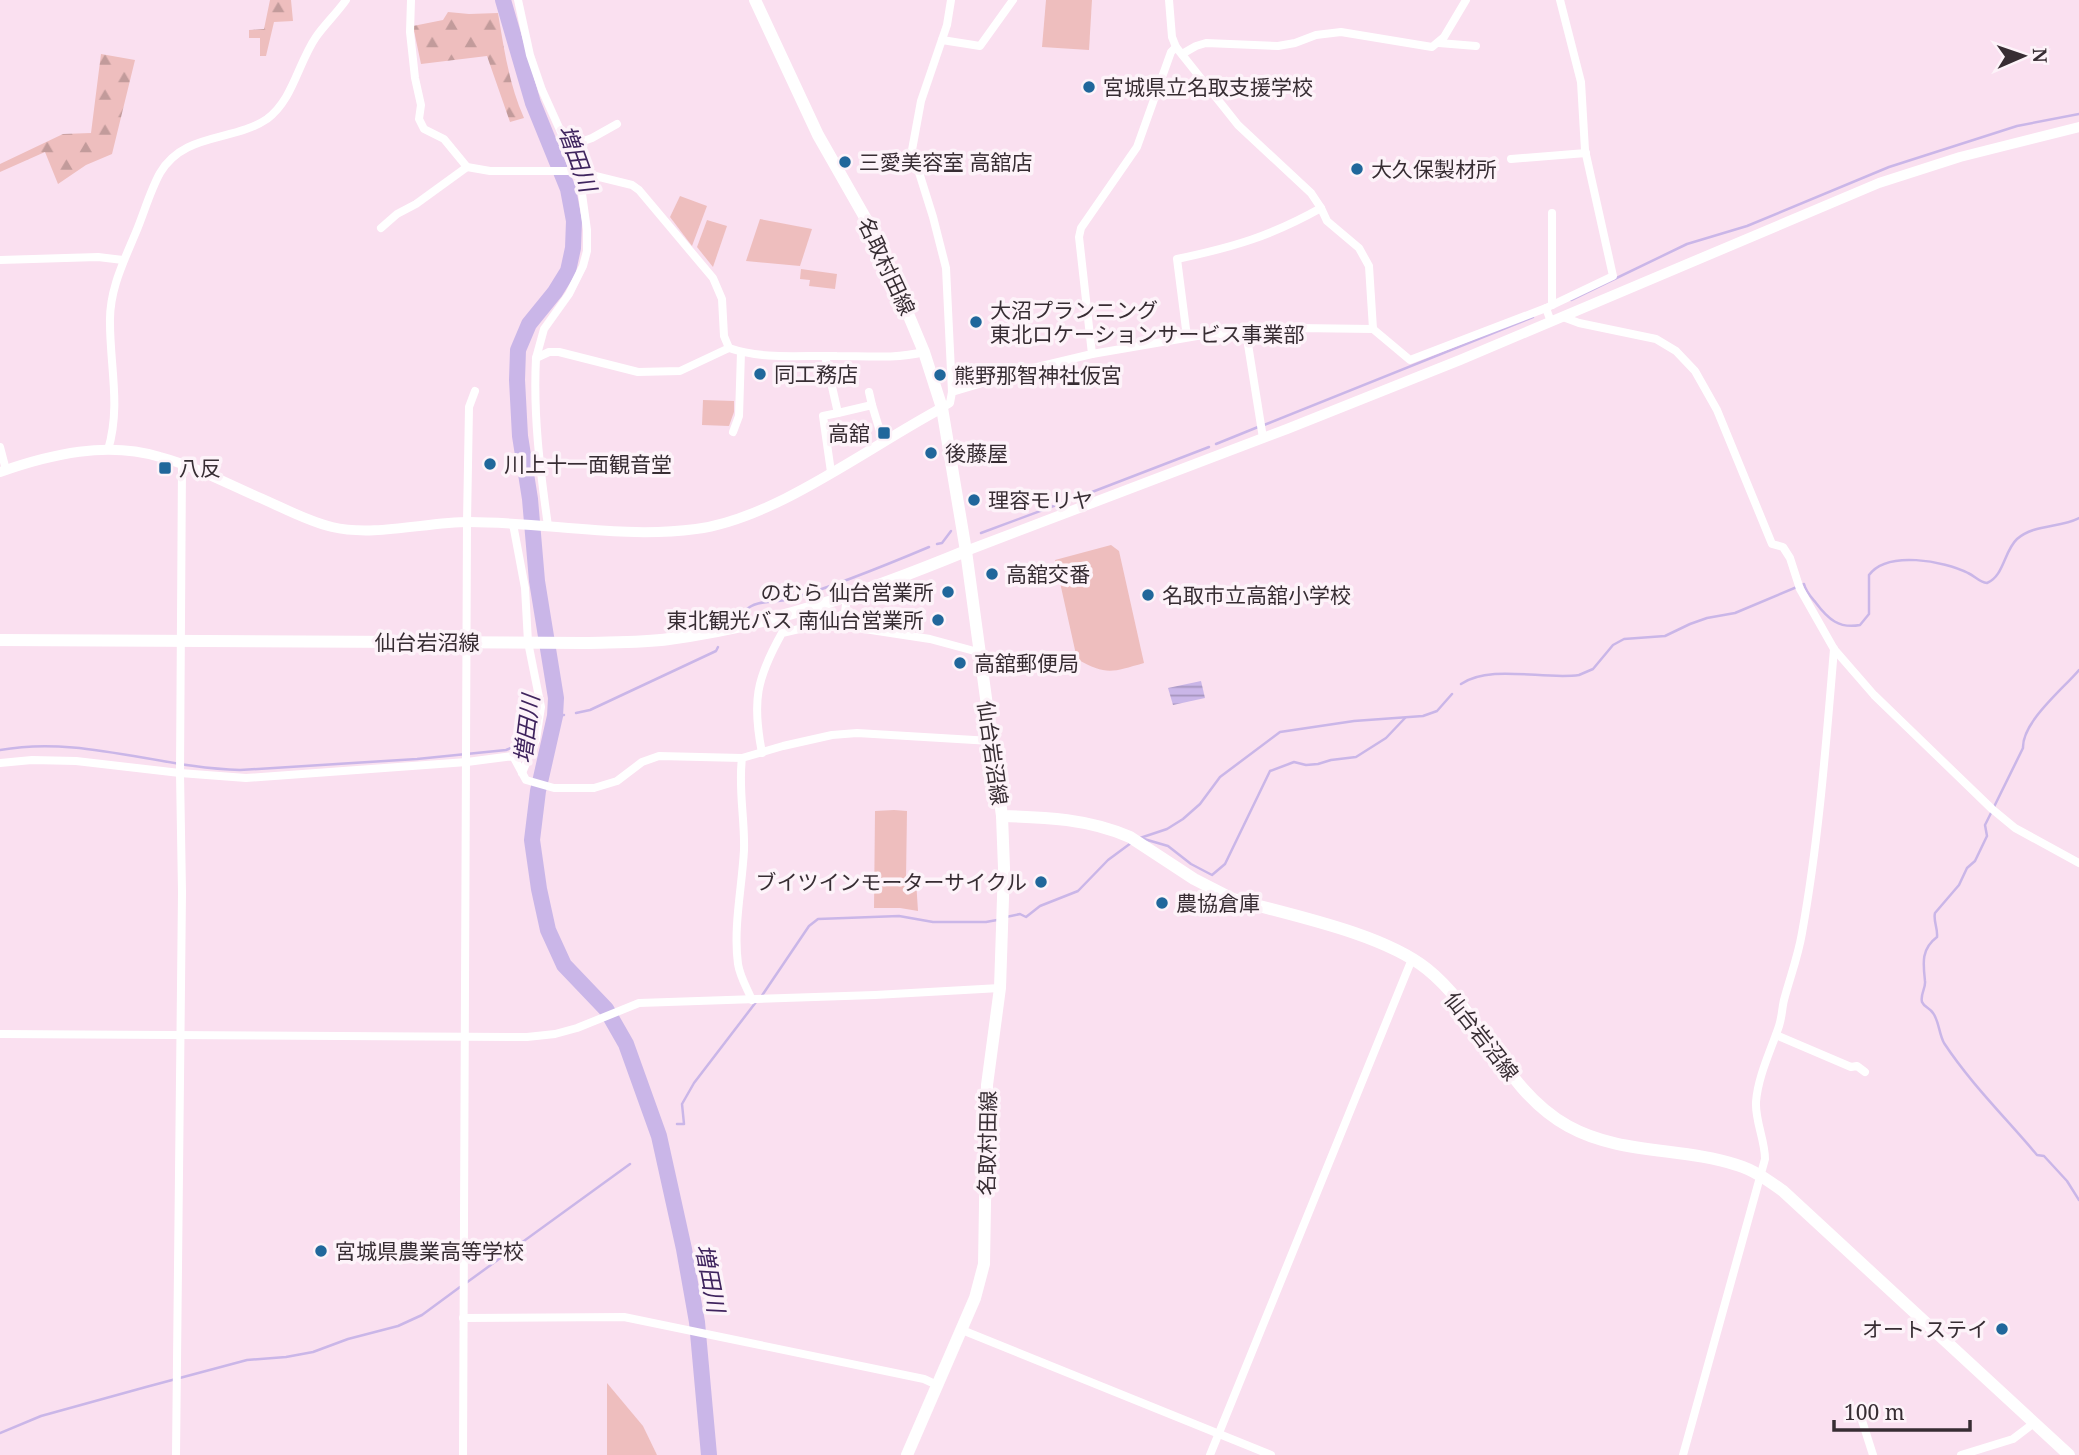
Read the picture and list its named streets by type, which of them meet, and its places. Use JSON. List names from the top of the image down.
{
  "streets": {
    "main road": ["名取村田線", "仙台岩沼線"]
  },
  "crossings": [
    ["名取村田線", "仙台岩沼線"]
  ],
  "water": ["増田川"],
  "places": {
    "other": [
      "宮城県立名取支援学校",
      "三愛美容室 高舘店",
      "大久保製材所",
      "大沼プランニング 東北ロケーションサービス事業部",
      "同工務店",
      "熊野那智神社仮宮",
      "後藤屋",
      "川上十一面観音堂",
      "理容モリヤ",
      "高舘交番",
      "のむら 仙台営業所",
      "名取市立高舘小学校",
      "東北観光バス 南仙台営業所",
      "高舘郵便局",
      "ブイツインモーターサイクル",
      "農協倉庫",
      "宮城県農業高等学校",
      "オートステイ"
    ],
    "transit": ["高舘", "八反"]
  },
  "scale_bar": "100 m",
  "north": "right"
}
